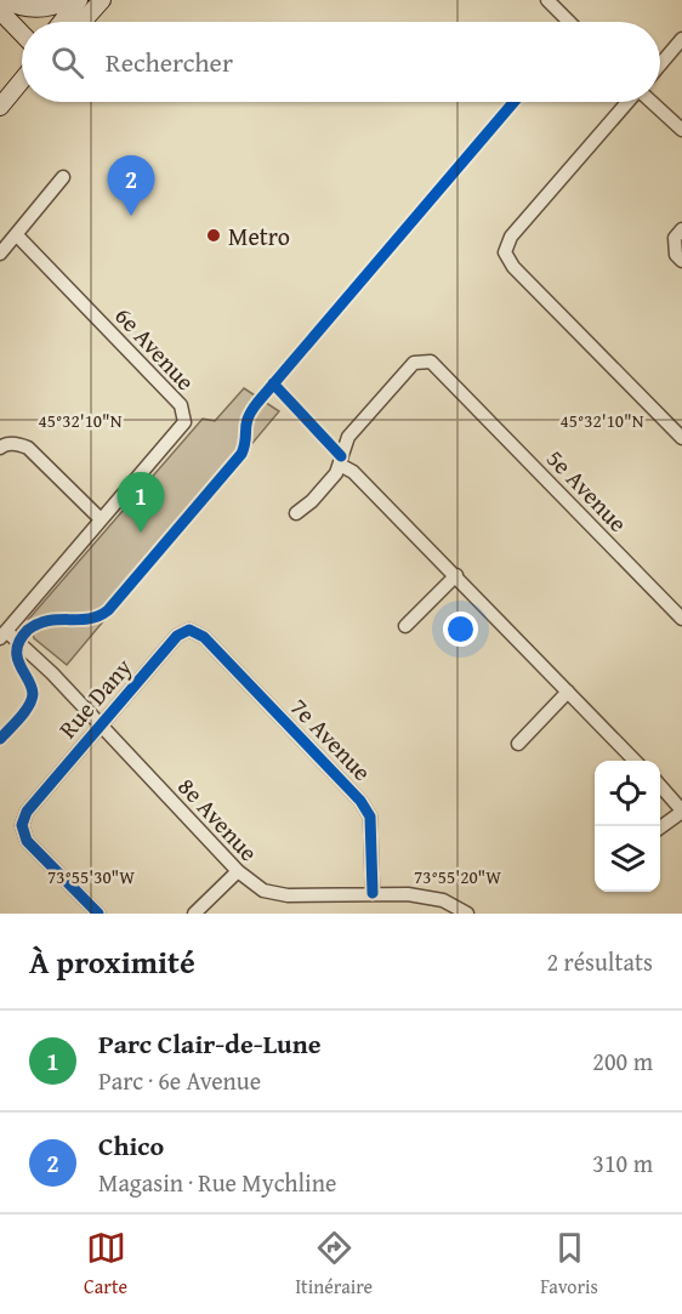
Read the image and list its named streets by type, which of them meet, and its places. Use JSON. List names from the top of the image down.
{
  "streets": {
    "street": [
      "6e Avenue",
      "5e Avenue",
      "Rue Dany",
      "7e Avenue",
      "8e Avenue"
    ]
  },
  "crossings": [
    ["6e Avenue", "8e Avenue"],
    ["Rue Dany", "7e Avenue"],
    ["Rue Dany", "8e Avenue"],
    ["7e Avenue", "8e Avenue"]
  ],
  "places": ["Metro"],
  "page": {
    "search": "Rechercher",
    "pins": ["2", "1"],
    "heading": ["À proximité", "2 résultats"],
    "list": [
      {
        "mark": "1",
        "name": "Parc Clair-de-Lune",
        "note": "Parc · 6e Avenue",
        "value": "200 m"
      },
      {
        "mark": "2",
        "name": "Chico",
        "note": "Magasin · Rue Mychline",
        "value": "310 m"
      }
    ],
    "nav": ["Carte", "Itinéraire", "Favoris"]
  },
  "coordinates": ["45°32'10\"N", "73°55'30\"W", "73°55'20\"W"]
}
